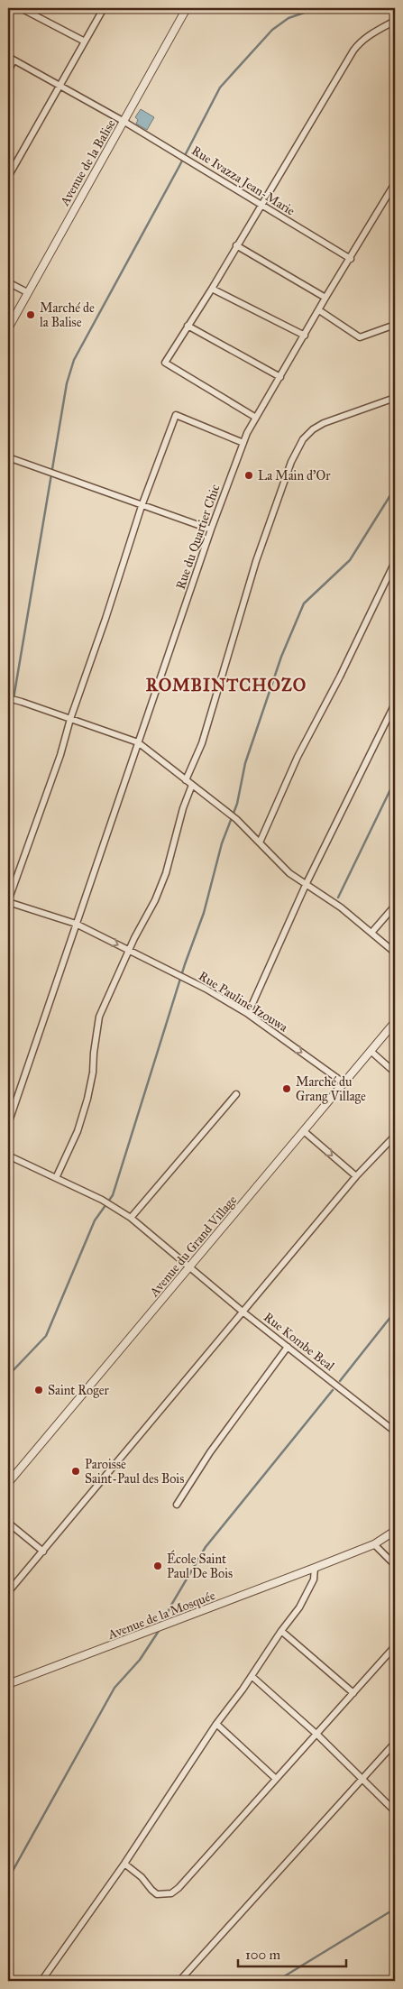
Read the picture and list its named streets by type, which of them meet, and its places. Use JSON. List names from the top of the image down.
{
  "streets": {
    "street": [
      "Avenue de la Balise",
      "Rue Ivazza Jean-Marie",
      "Rue du Quartier Chic",
      "Rue Pauline Izouwa",
      "Avenue du Grand Village",
      "Rue Kombe Beal",
      "Avenue de la Mosquée"
    ]
  },
  "crossings": [
    ["Avenue de la Balise", "Rue Ivazza Jean-Marie"],
    ["Rue Ivazza Jean-Marie", "Rue du Quartier Chic"],
    ["Rue du Quartier Chic", "Rue Pauline Izouwa"],
    ["Rue Pauline Izouwa", "Avenue du Grand Village"],
    ["Avenue du Grand Village", "Rue Kombe Beal"]
  ],
  "one_way": ["Rue Pauline Izouwa"],
  "districts": ["ROMBINTCHOZO"],
  "places": [
    "Marché de la Balise",
    "La Main d'Or",
    "Marché du Grang Village",
    "Saint Roger",
    "Paroisse Saint-Paul des Bois",
    "École Saint Paul De Bois"
  ],
  "scale_bar": "100 m"
}
